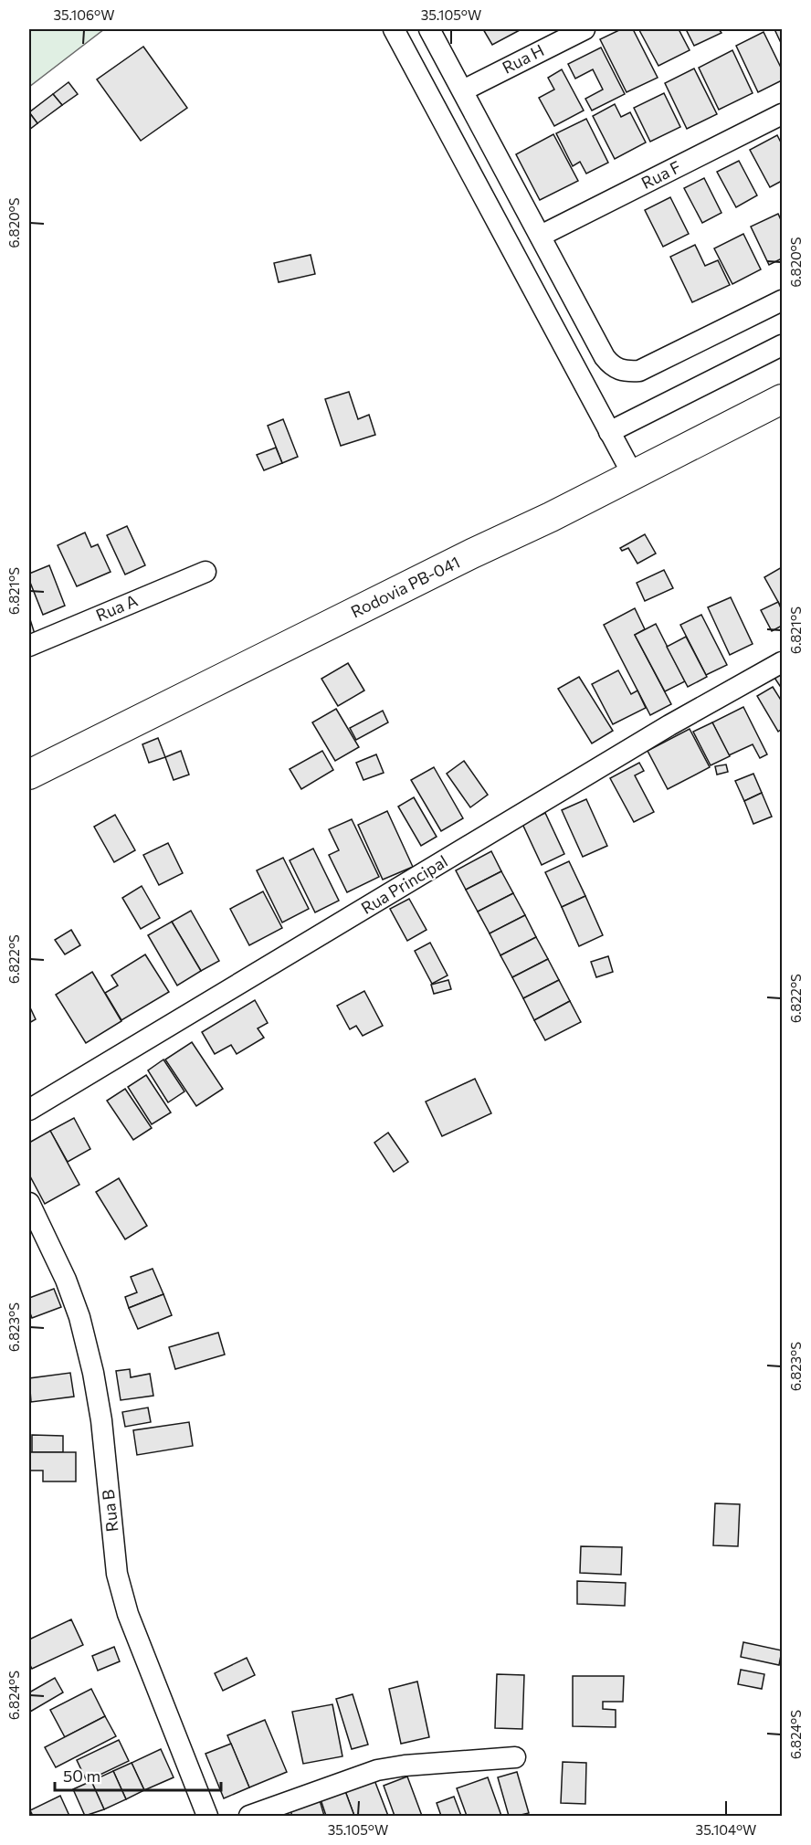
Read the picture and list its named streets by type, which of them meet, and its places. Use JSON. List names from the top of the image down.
{
  "streets": {
    "main road": ["Rodovia PB-041"],
    "street": [
      "Rua H",
      "Rua F",
      "Rua A",
      "Rua Principal",
      "Rua B"
    ]
  },
  "scale_bar": "50 m",
  "coordinates": [
    "35.106°W",
    "35.105°W",
    "6.820°S",
    "6.821°S",
    "6.822°S",
    "6.823°S",
    "6.824°S",
    "35.104°W"
  ]
}
